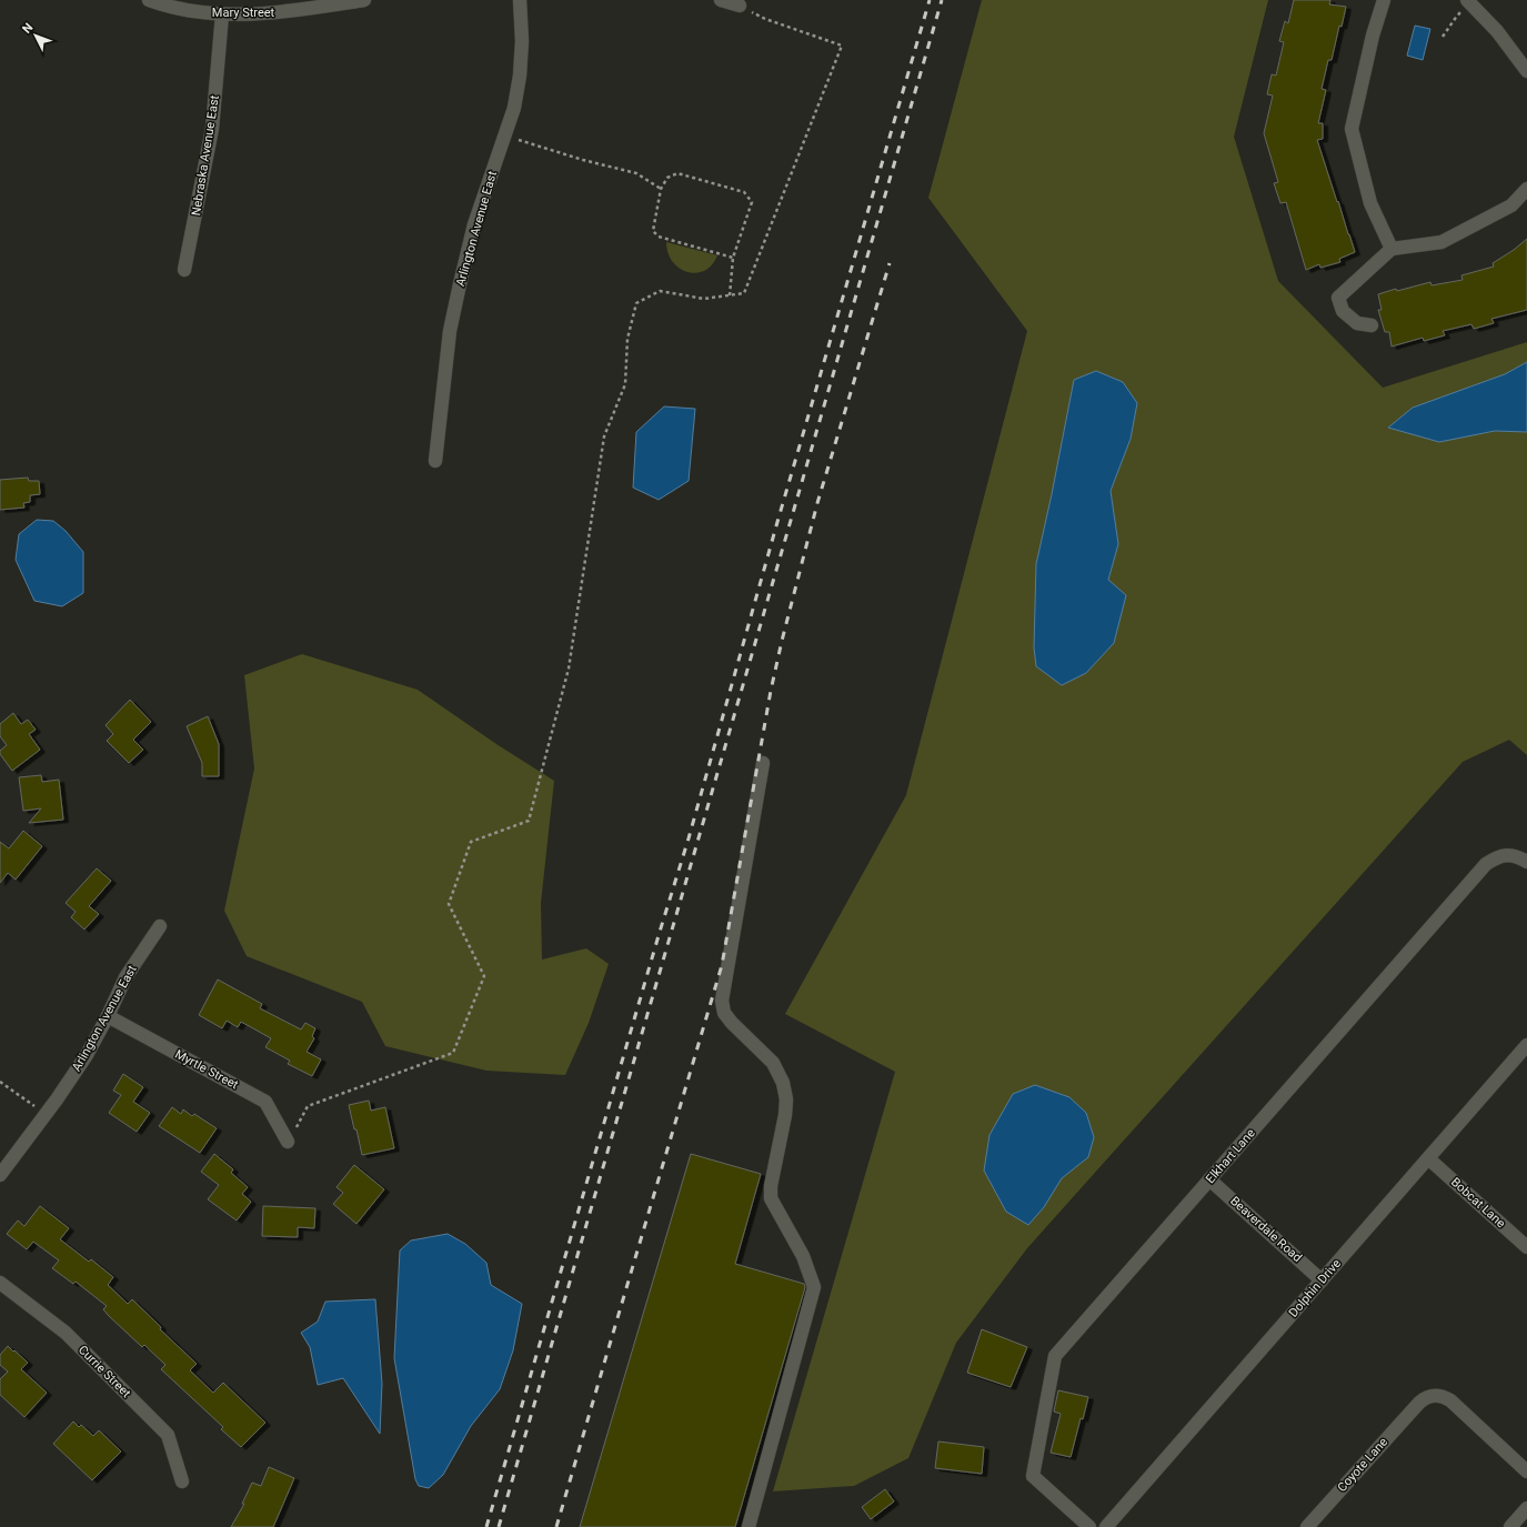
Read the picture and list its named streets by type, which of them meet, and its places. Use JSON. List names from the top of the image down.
{
  "streets": {
    "street": [
      "Mary Street",
      "Nebraska Avenue East",
      "Arlington Avenue East",
      "Myrtle Street",
      "Elkhart Lane",
      "Bobcat Lane",
      "Beaverdale Road",
      "Dolphin Drive",
      "Currie Street",
      "Coyote Lane"
    ]
  },
  "crossings": [
    ["Mary Street", "Nebraska Avenue East"],
    ["Arlington Avenue East", "Myrtle Street"],
    ["Elkhart Lane", "Beaverdale Road"],
    ["Bobcat Lane", "Dolphin Drive"],
    ["Beaverdale Road", "Dolphin Drive"]
  ],
  "north": "top left"
}
